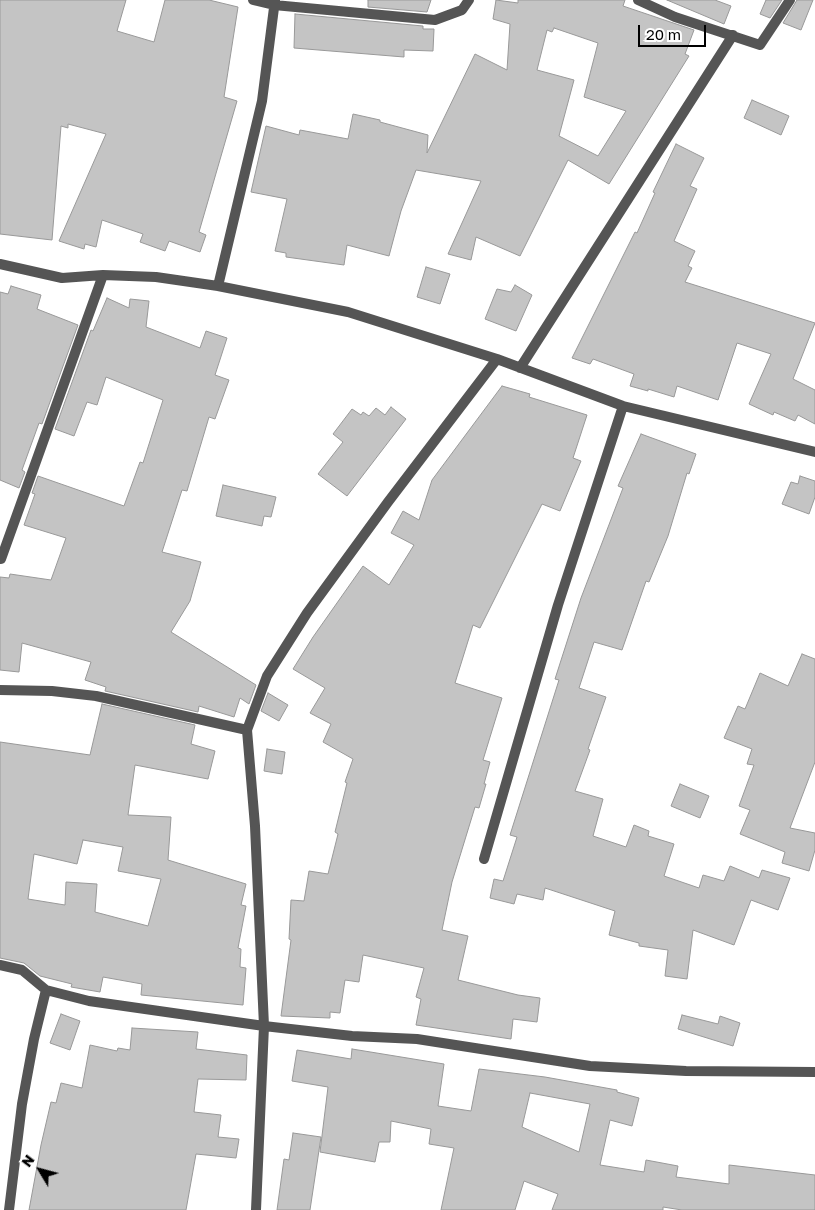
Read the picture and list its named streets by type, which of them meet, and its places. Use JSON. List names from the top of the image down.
{
  "scale_bar": "20 m",
  "north": "top left"
}
